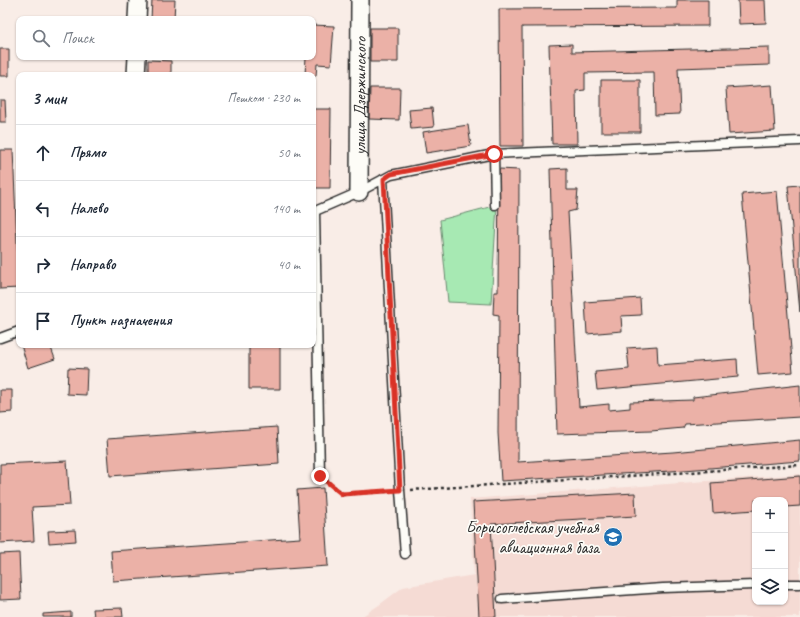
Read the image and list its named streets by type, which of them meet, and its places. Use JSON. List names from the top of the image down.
{
  "streets": {
    "street": ["улица Дзержинского"]
  },
  "places": {
    "school or university": ["Борисоглебская учебная авиационная база"]
  },
  "page": {
    "search": "Поиск",
    "heading": ["3 мин", "Пешком · 230 m"],
    "list": [
      ["Прямо", "50 m"],
      ["Налево", "140 m"],
      ["Направо", "40 m"],
      "Пункт назначения"
    ],
    "map_buttons": ["+", "−"]
  }
}
